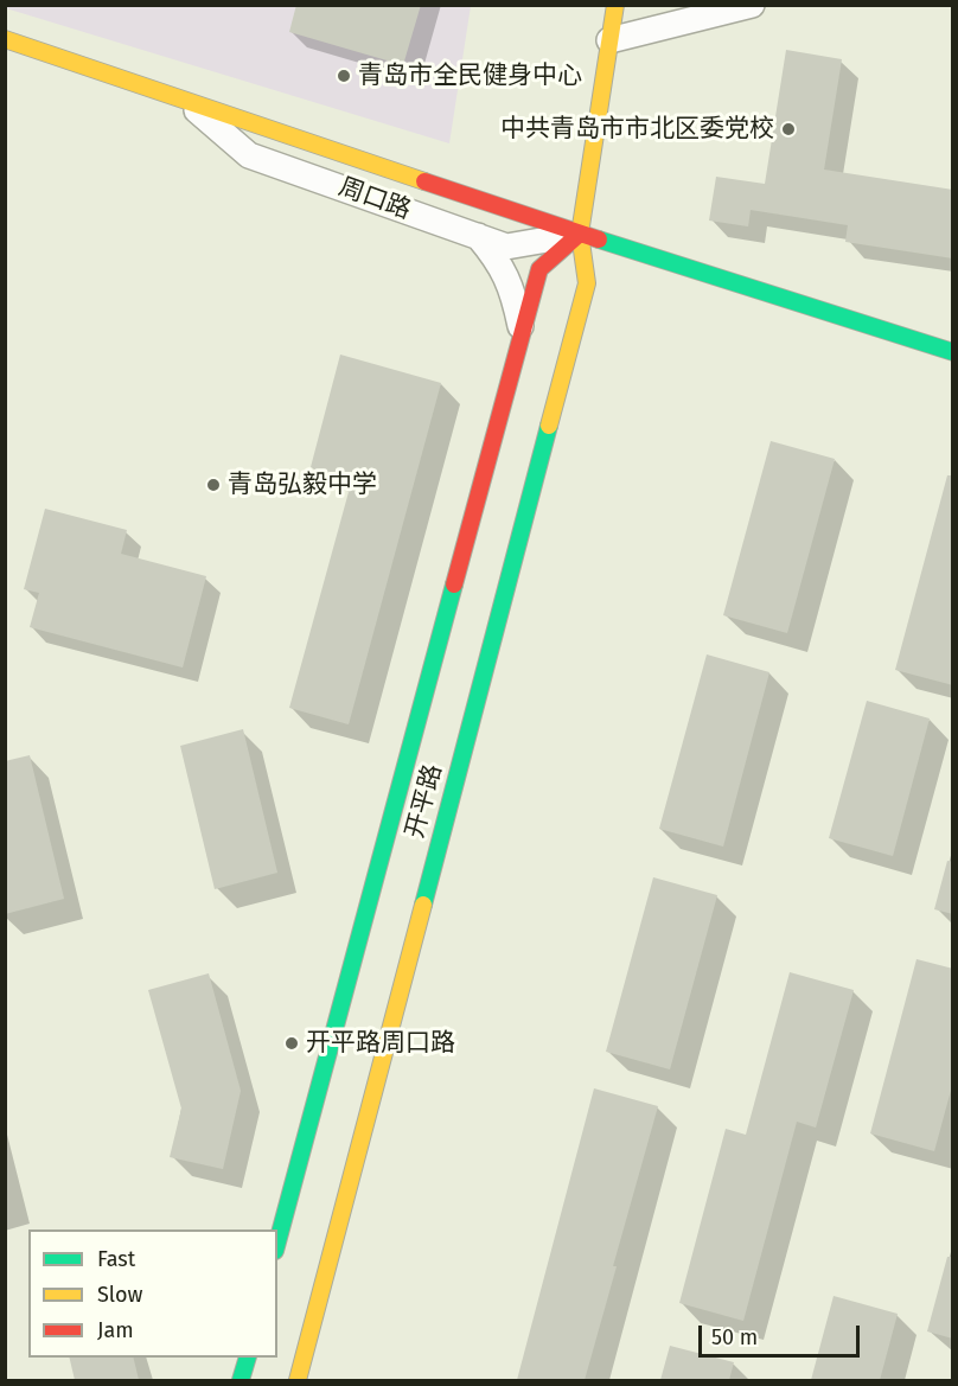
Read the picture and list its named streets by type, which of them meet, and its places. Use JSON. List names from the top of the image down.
{
  "streets": {
    "main road": ["周口路", "开平路"]
  },
  "crossings": [
    ["周口路", "开平路"]
  ],
  "places": [
    "青岛市全民健身中心",
    "中共青岛市市北区委党校",
    "青岛弘毅中学",
    "开平路周口路"
  ],
  "legend": ["Fast", "Slow", "Jam"],
  "scale_bar": "50 m"
}
